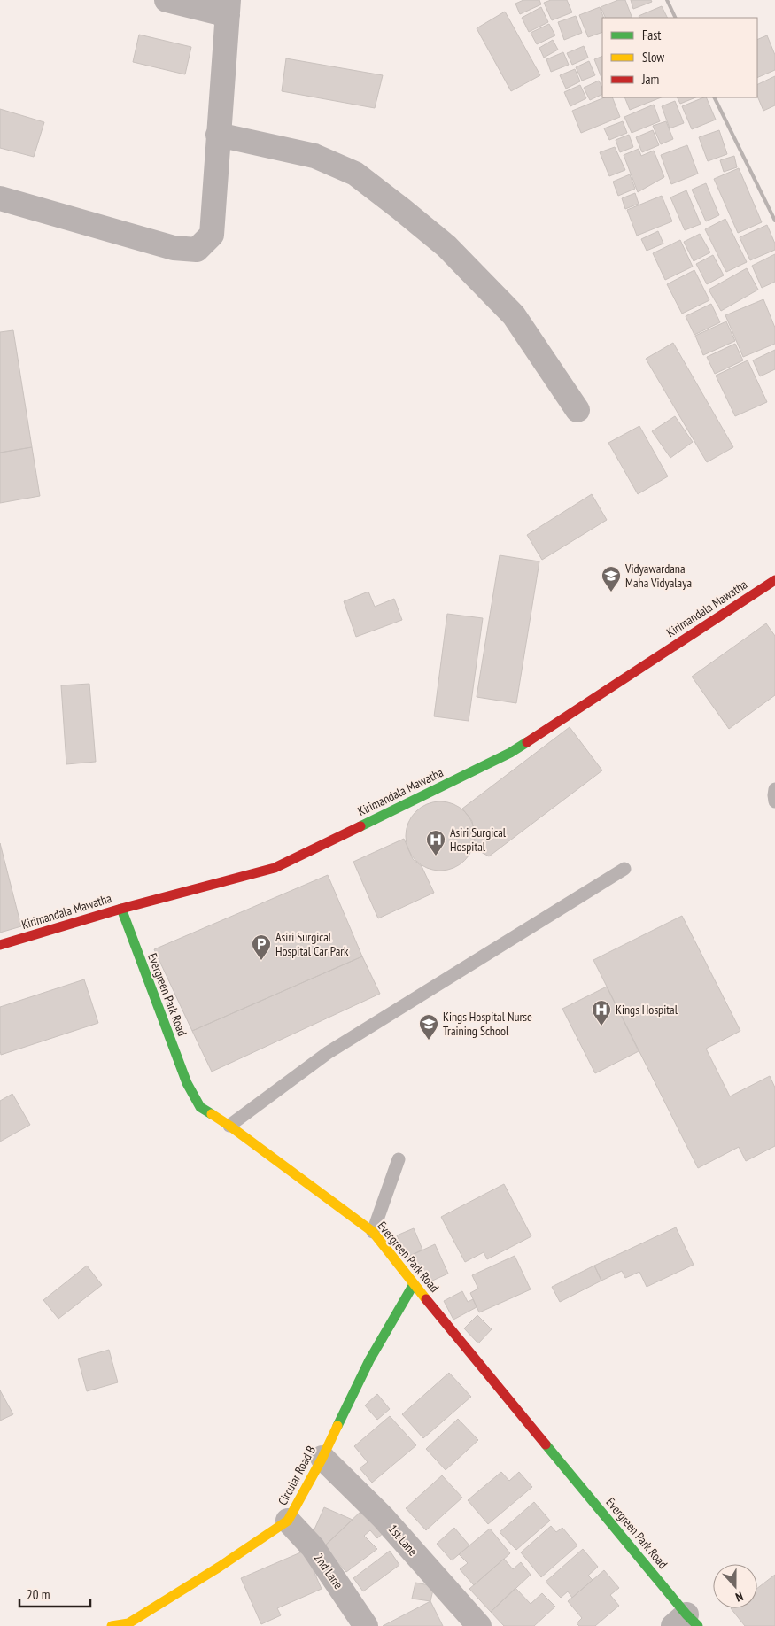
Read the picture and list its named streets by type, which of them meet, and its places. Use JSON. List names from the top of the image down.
{
  "streets": {
    "street": [
      "Kirimandala Mawatha",
      "Evergreen Park Road",
      "Circular Road B",
      "1st Lane",
      "2nd Lane"
    ]
  },
  "crossings": [
    ["Kirimandala Mawatha", "Evergreen Park Road"],
    ["Evergreen Park Road", "Circular Road B"],
    ["Circular Road B", "1st Lane"],
    ["Circular Road B", "2nd Lane"]
  ],
  "places": {
    "school or university": ["Vidyawardana Maha Vidyalaya", "Kings Hospital Nurse Training School"],
    "hospital": ["Asiri Surgical Hospital", "Kings Hospital"],
    "parking": ["Asiri Surgical Hospital Car Park"]
  },
  "legend": ["Fast", "Slow", "Jam"],
  "scale_bar": "20 m",
  "north": "bottom"
}
